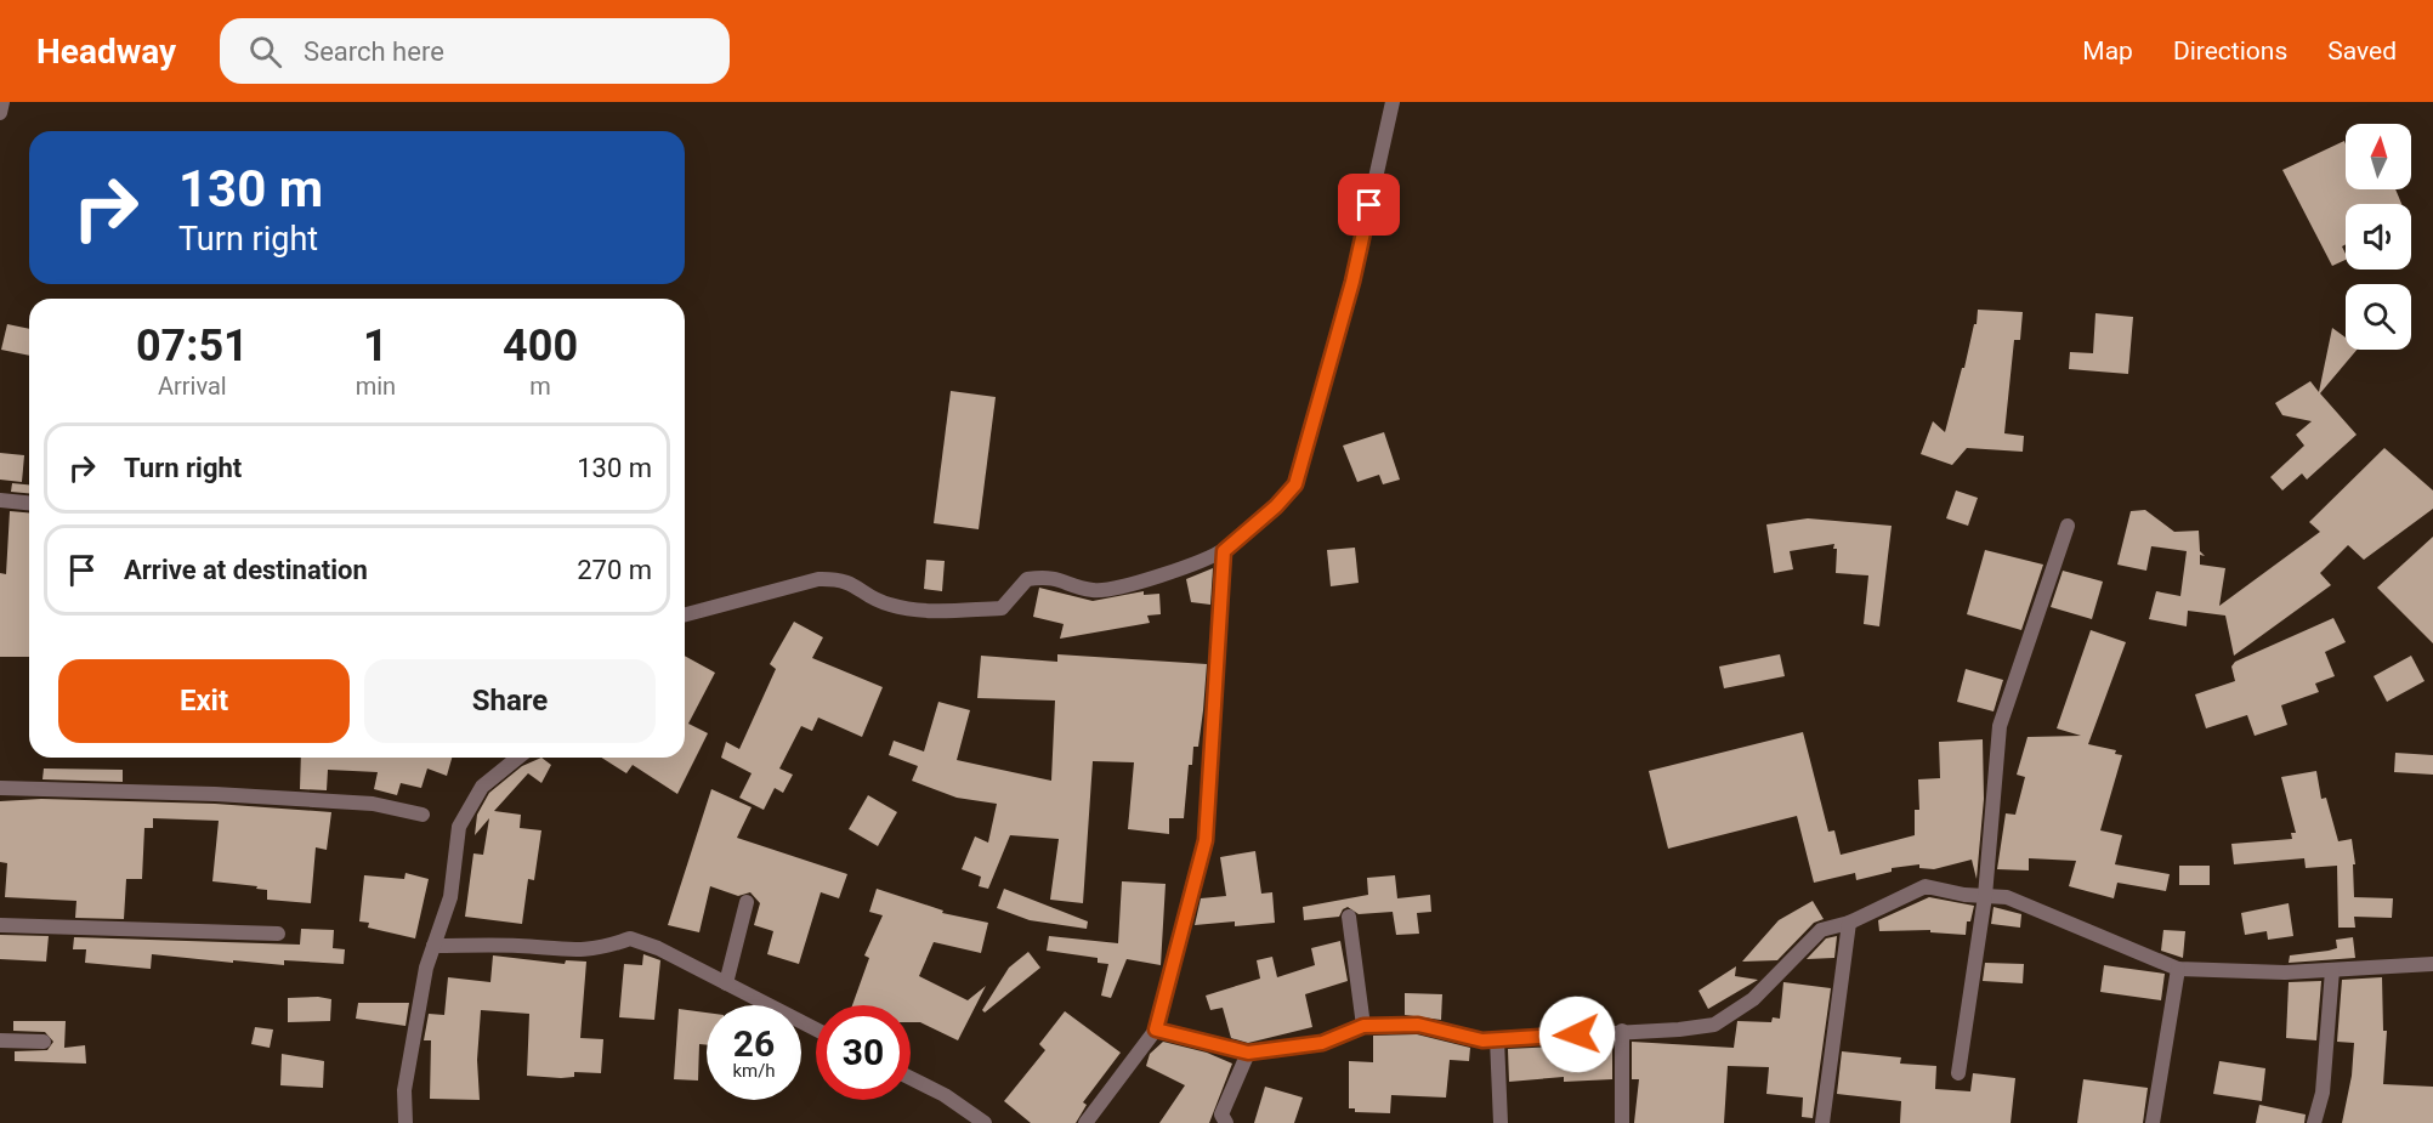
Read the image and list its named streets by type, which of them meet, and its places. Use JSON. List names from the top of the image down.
{
  "north": "top",
  "page": {
    "header": "Headway",
    "search": "Search here",
    "nav": ["Map", "Directions", "Saved"],
    "turn": ["130 m", "Turn right"],
    "eta": [
      "07:51",
      "Arrival",
      "1",
      "min",
      "400",
      "m"
    ],
    "list": [
      {
        "name": "Turn right",
        "value": "130 m"
      },
      {
        "name": "Arrive at destination",
        "value": "270 m"
      }
    ],
    "buttons": ["Exit", "Share"],
    "speed": "26 km/h",
    "limit": "30"
  }
}
